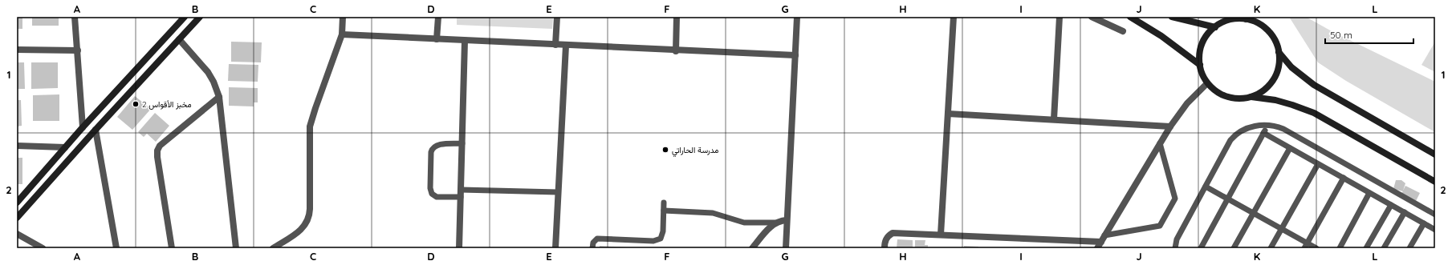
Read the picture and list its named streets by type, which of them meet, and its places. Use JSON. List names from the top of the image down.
{
  "places": ["مخبز الأقواس 2", "مدرسة الحاراتي"],
  "scale_bar": "50 m",
  "grid": {
    "columns": [
      "A",
      "B",
      "C",
      "D",
      "E",
      "F",
      "G",
      "H",
      "I",
      "J",
      "K",
      "L"
    ],
    "rows": ["1", "2"]
  }
}
